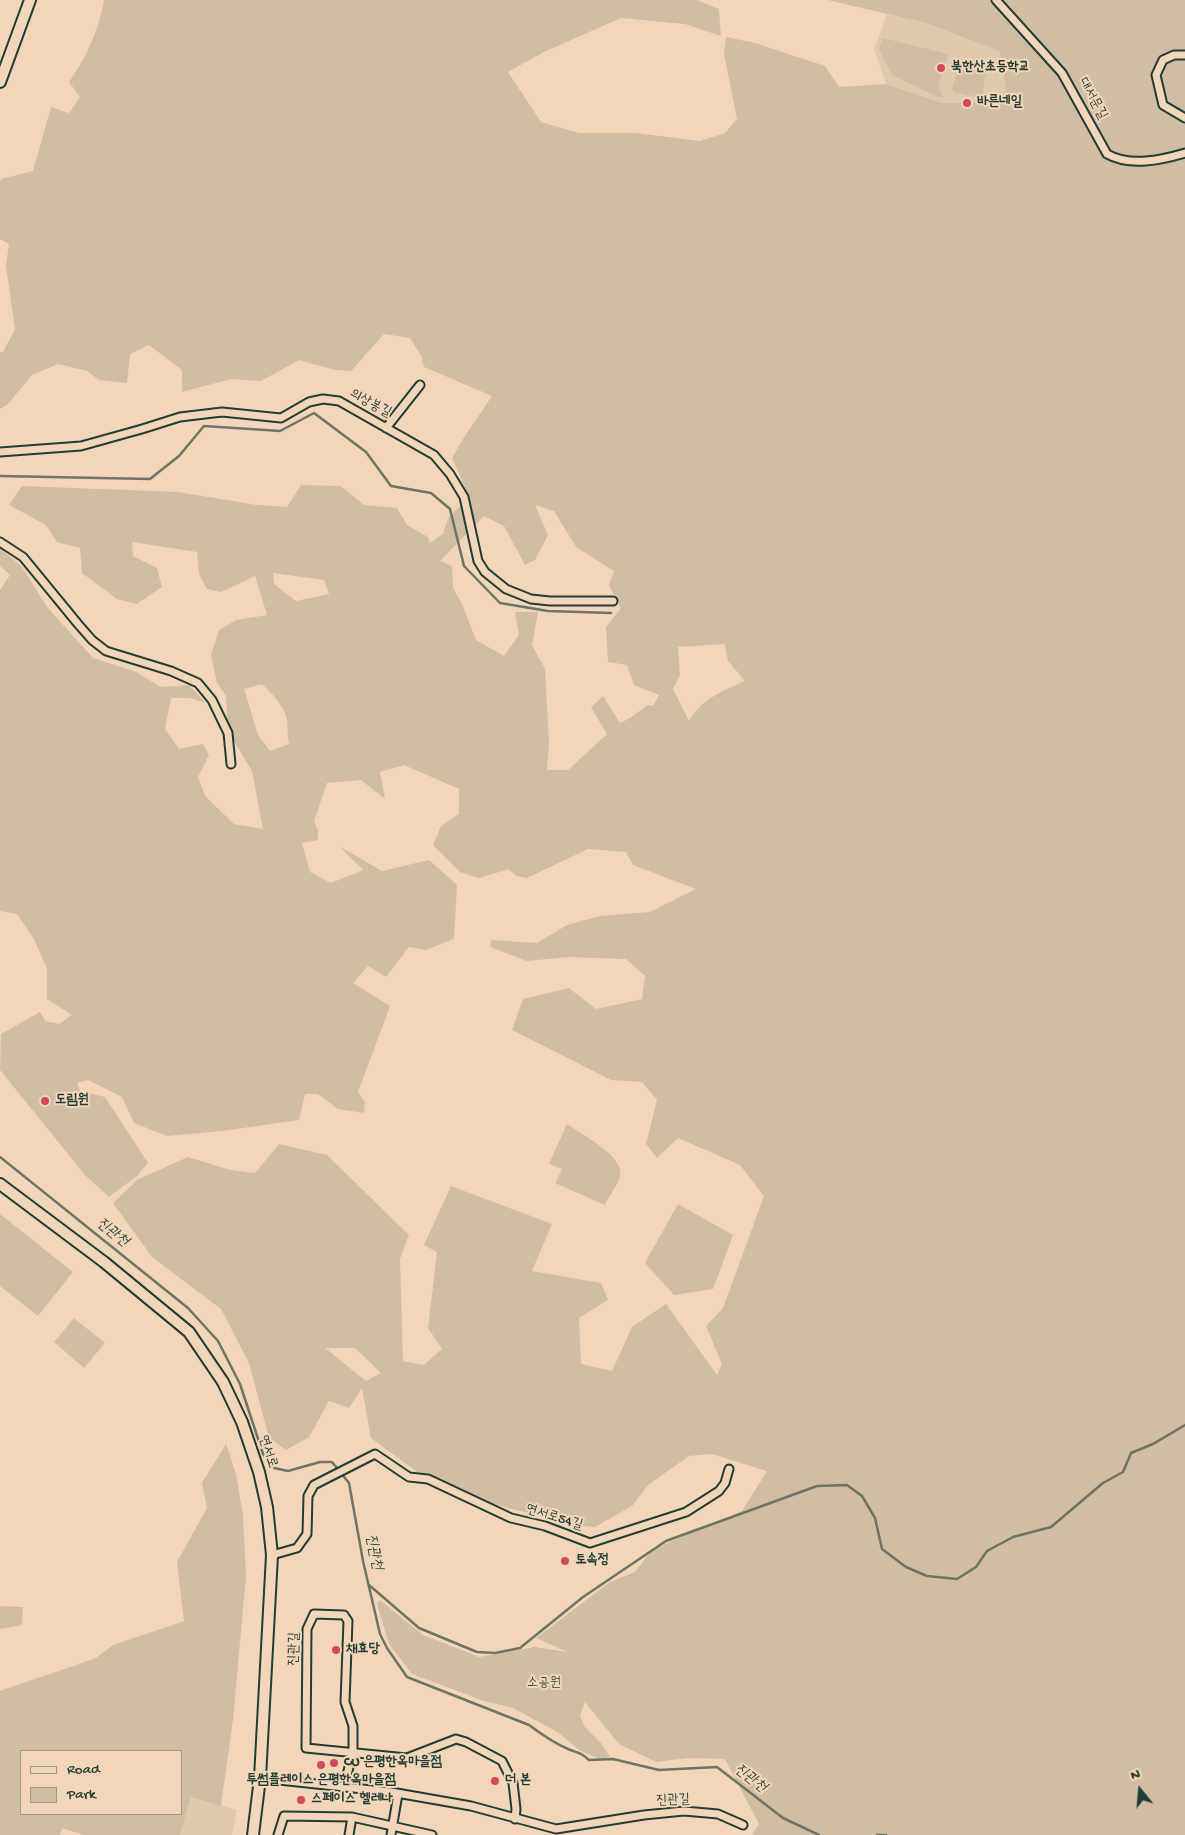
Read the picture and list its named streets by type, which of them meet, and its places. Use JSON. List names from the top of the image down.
{
  "streets": {
    "main road": ["연서로"],
    "street": [
      "대서문길",
      "의상봉길",
      "연서로54길",
      "진관길"
    ]
  },
  "crossings": [
    ["연서로", "연서로54길"],
    ["연서로", "진관길"]
  ],
  "water": ["진관천"],
  "parks": ["소공원"],
  "places": [
    "북한산초등학교",
    "바른네일",
    "도림원",
    "토속정",
    "채효당",
    "CU 은평한옥마을점",
    "투썸플레이스 은평한옥마을점",
    "더 본",
    "스페이스 헬레나"
  ],
  "legend": ["Road", "Park"],
  "north": "top"
}
